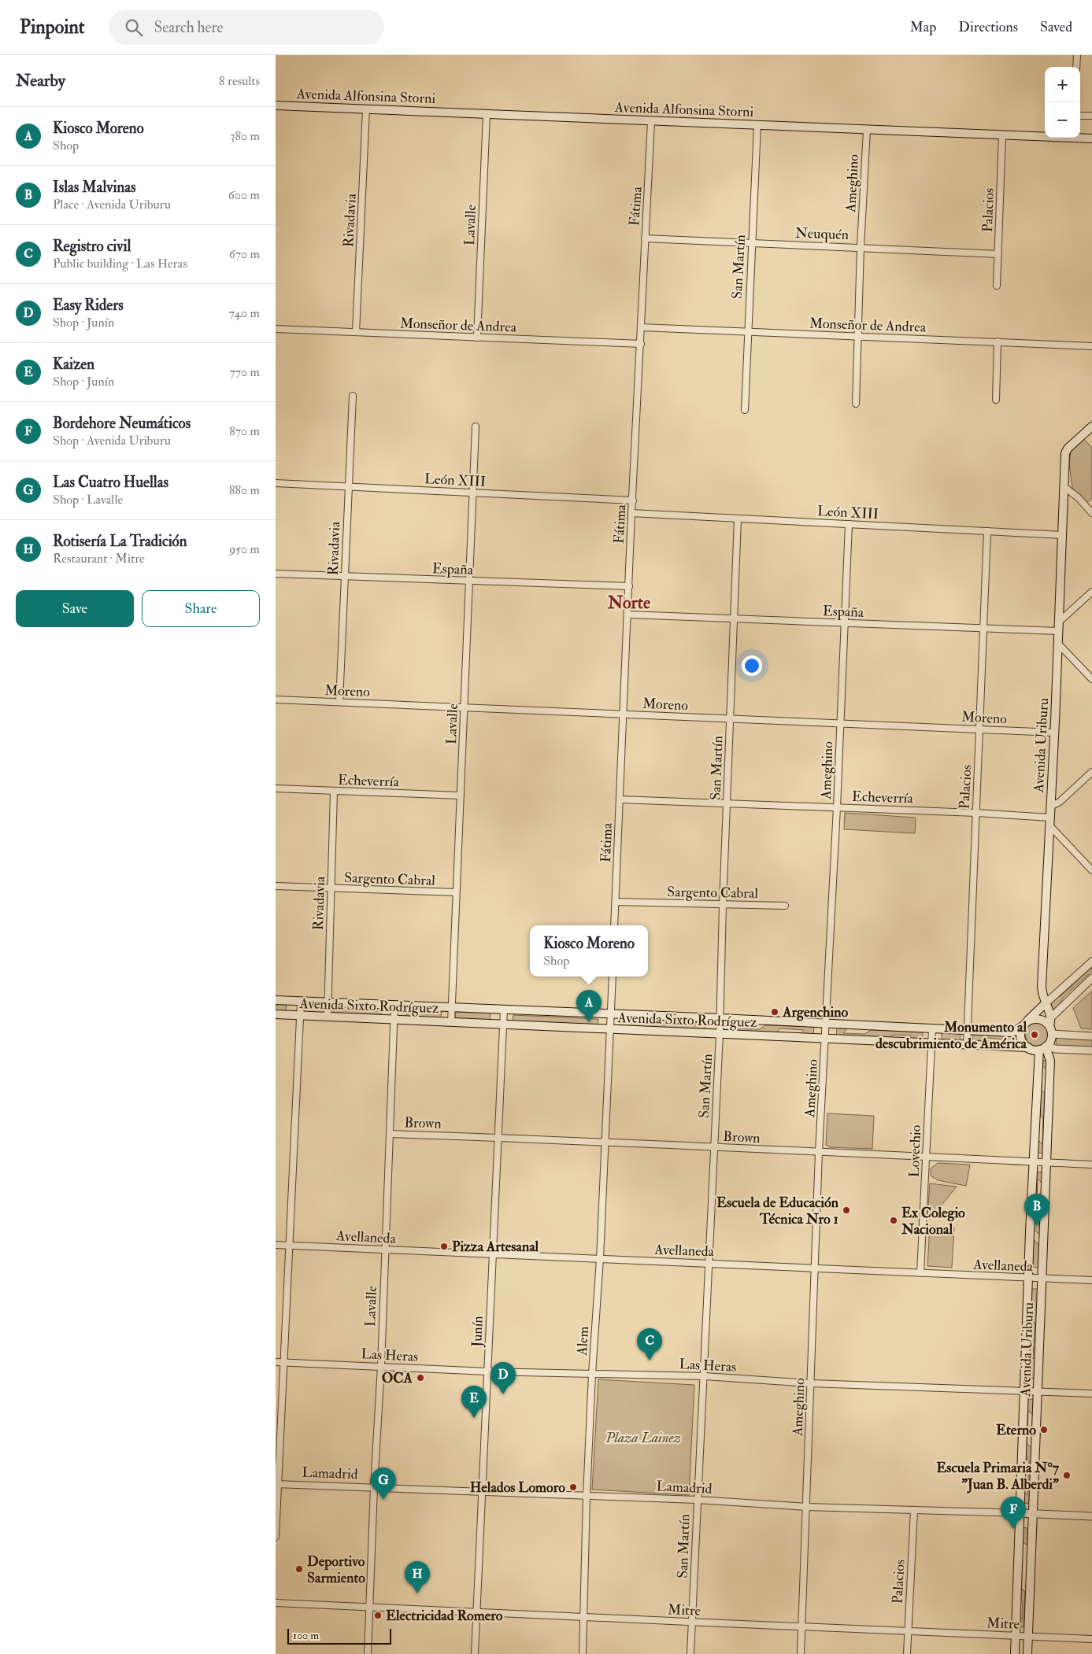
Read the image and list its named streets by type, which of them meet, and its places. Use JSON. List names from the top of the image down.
{
  "streets": {
    "main road": ["Avenida Alfonsina Storni", "Avenida Uriburu", "Avenida Sixto Rodríguez"],
    "street": [
      "Ameghino",
      "Fátima",
      "Palacios",
      "Rivadavia",
      "Lavalle",
      "Neuquén",
      "San Martín",
      "Monseñor de Andrea",
      "León XIII",
      "España",
      "Moreno",
      "Echeverría",
      "Sargento Cabral",
      "Brown",
      "Lovechio",
      "Avellaneda",
      "Junín",
      "Alem",
      "Las Heras",
      "Lamadrid",
      "Mitre"
    ]
  },
  "crossings": [
    ["Avenida Alfonsina Storni", "Ameghino"],
    ["Avenida Alfonsina Storni", "Fátima"],
    ["Avenida Alfonsina Storni", "Palacios"],
    ["Avenida Alfonsina Storni", "Rivadavia"],
    ["Avenida Alfonsina Storni", "Lavalle"],
    ["Avenida Alfonsina Storni", "San Martín"],
    ["Ameghino", "Neuquén"],
    ["Ameghino", "Monseñor de Andrea"],
    ["Ameghino", "León XIII"],
    ["Ameghino", "España"],
    ["Ameghino", "Moreno"],
    ["Ameghino", "Echeverría"],
    ["Ameghino", "Avenida Sixto Rodríguez"],
    ["Ameghino", "Brown"],
    ["Ameghino", "Avellaneda"],
    ["Ameghino", "Las Heras"],
    ["Ameghino", "Lamadrid"],
    ["Ameghino", "Mitre"],
    ["Fátima", "Neuquén"],
    ["Fátima", "Monseñor de Andrea"],
    ["Fátima", "León XIII"],
    ["Fátima", "España"],
    ["Fátima", "Moreno"],
    ["Fátima", "Echeverría"],
    ["Fátima", "Sargento Cabral"],
    ["Palacios", "Neuquén"],
    ["Palacios", "León XIII"],
    ["Palacios", "España"],
    ["Palacios", "Moreno"],
    ["Palacios", "Echeverría"],
    ["Palacios", "Avenida Sixto Rodríguez"],
    ["Palacios", "Lamadrid"],
    ["Palacios", "Mitre"],
    ["Rivadavia", "Monseñor de Andrea"],
    ["Rivadavia", "León XIII"],
    ["Rivadavia", "España"],
    ["Rivadavia", "Moreno"],
    ["Rivadavia", "Echeverría"],
    ["Rivadavia", "Sargento Cabral"],
    ["Rivadavia", "Avenida Sixto Rodríguez"],
    ["Lavalle", "Monseñor de Andrea"],
    ["Lavalle", "León XIII"],
    ["Lavalle", "España"],
    ["Lavalle", "Moreno"],
    ["Lavalle", "Echeverría"],
    ["Lavalle", "Sargento Cabral"],
    ["Lavalle", "Avenida Sixto Rodríguez"],
    ["Lavalle", "Brown"],
    ["Lavalle", "Avellaneda"],
    ["Lavalle", "Las Heras"],
    ["Lavalle", "Lamadrid"],
    ["Lavalle", "Mitre"],
    ["Neuquén", "San Martín"],
    ["San Martín", "Monseñor de Andrea"],
    ["San Martín", "León XIII"],
    ["San Martín", "España"],
    ["San Martín", "Moreno"],
    ["San Martín", "Echeverría"],
    ["San Martín", "Sargento Cabral"],
    ["San Martín", "Avenida Sixto Rodríguez"],
    ["San Martín", "Brown"],
    ["San Martín", "Avellaneda"],
    ["San Martín", "Las Heras"],
    ["San Martín", "Lamadrid"],
    ["San Martín", "Mitre"],
    ["León XIII", "Avenida Uriburu"],
    ["España", "Avenida Uriburu"],
    ["Moreno", "Avenida Uriburu"],
    ["Avenida Uriburu", "Echeverría"],
    ["Avenida Uriburu", "Avenida Sixto Rodríguez"],
    ["Avenida Uriburu", "Brown"],
    ["Avenida Uriburu", "Avellaneda"],
    ["Avenida Uriburu", "Las Heras"],
    ["Avenida Uriburu", "Lamadrid"],
    ["Avenida Uriburu", "Mitre"],
    ["Avenida Sixto Rodríguez", "Lovechio"],
    ["Avenida Sixto Rodríguez", "Junín"],
    ["Avenida Sixto Rodríguez", "Alem"],
    ["Brown", "Lovechio"],
    ["Brown", "Junín"],
    ["Brown", "Alem"],
    ["Lovechio", "Avellaneda"],
    ["Avellaneda", "Junín"],
    ["Avellaneda", "Alem"],
    ["Junín", "Las Heras"],
    ["Junín", "Lamadrid"],
    ["Junín", "Mitre"],
    ["Alem", "Las Heras"],
    ["Alem", "Lamadrid"],
    ["Alem", "Mitre"]
  ],
  "districts": ["Norte"],
  "parks": ["Plaza Lainez"],
  "places": [
    "Argenchino",
    "Monumento al descubrimiento de América",
    "Escuela de Educación Técnica Nro 1",
    "Ex Colegio Nacional",
    "Pizza Artesanal",
    "OCA",
    "Eterno",
    "Escuela Primaria N°7 \"Juan B. Alberdi\"",
    "Helados Lomoro",
    "Deportivo Sarmiento",
    "Electricidad Romero"
  ],
  "scale_bar": "100 m",
  "page": {
    "header": "Pinpoint",
    "search": "Search here",
    "nav": ["Map", "Directions", "Saved"],
    "heading": ["Nearby", "8 results"],
    "map_buttons": ["+", "−"],
    "list": [
      {
        "mark": "A",
        "name": "Kiosco Moreno",
        "note": "Shop",
        "value": "380 m"
      },
      {
        "mark": "B",
        "name": "Islas Malvinas",
        "note": "Place · Avenida Uriburu",
        "value": "600 m"
      },
      {
        "mark": "C",
        "name": "Registro civil",
        "note": "Public building · Las Heras",
        "value": "670 m"
      },
      {
        "mark": "D",
        "name": "Easy Riders",
        "note": "Shop · Junín",
        "value": "740 m"
      },
      {
        "mark": "E",
        "name": "Kaizen",
        "note": "Shop · Junín",
        "value": "770 m"
      },
      {
        "mark": "F",
        "name": "Bordehore Neumáticos",
        "note": "Shop · Avenida Uriburu",
        "value": "870 m"
      },
      {
        "mark": "G",
        "name": "Las Cuatro Huellas",
        "note": "Shop · Lavalle",
        "value": "880 m"
      },
      {
        "mark": "H",
        "name": "Rotisería La Tradición",
        "note": "Restaurant · Mitre",
        "value": "950 m"
      }
    ],
    "buttons": ["Save", "Share"],
    "popup": ["Kiosco Moreno", "Shop"],
    "pins": [
      "A",
      "B",
      "C",
      "D",
      "E",
      "G",
      "F",
      "H"
    ],
    "scale": "100 m"
  }
}
